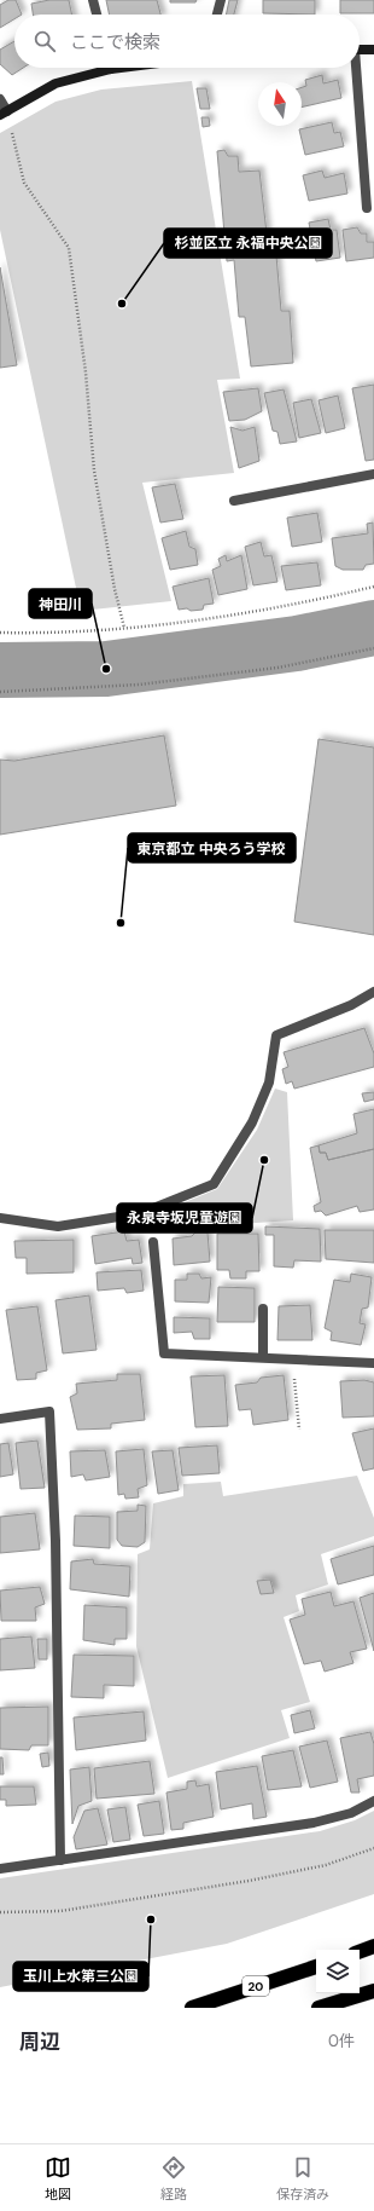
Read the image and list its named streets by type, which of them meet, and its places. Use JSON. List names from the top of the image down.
{
  "streets": {
    "highway": ["20"]
  },
  "places": [
    "杉並区立 永福中央公園",
    "神田川",
    "東京都立 中央ろう学校",
    "永泉寺坂児童遊園",
    "玉川上水第三公園"
  ],
  "north": "top",
  "page": {
    "search": "ここで検索",
    "heading": ["周辺", "0件"],
    "nav": ["地図", "経路", "保存済み"]
  }
}
